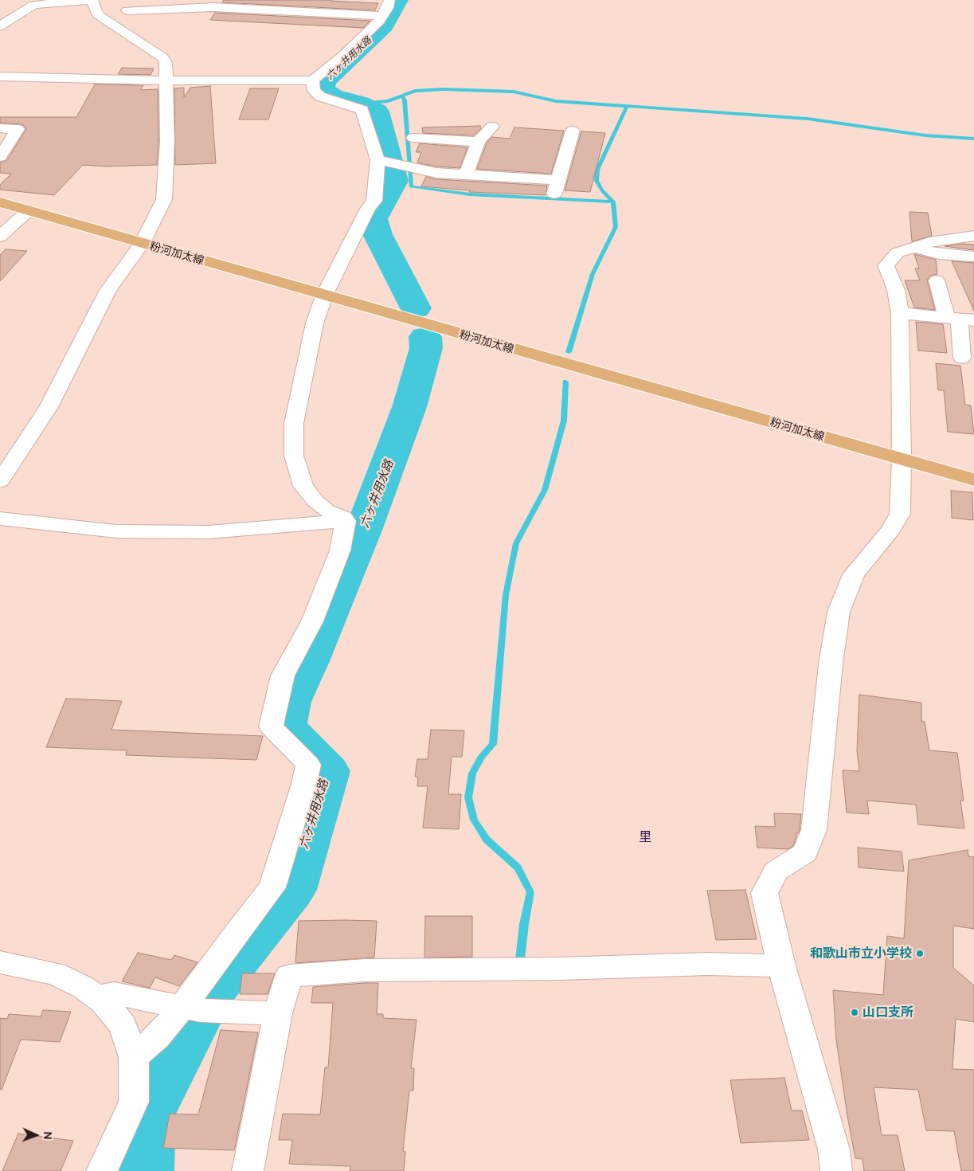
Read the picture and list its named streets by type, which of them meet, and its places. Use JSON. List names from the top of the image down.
{
  "streets": {
    "main road": ["粉河加太線"]
  },
  "districts": ["里"],
  "water": ["六ヶ井用水路"],
  "places": ["和歌山市立小学校", "山口支所"],
  "north": "right"
}
